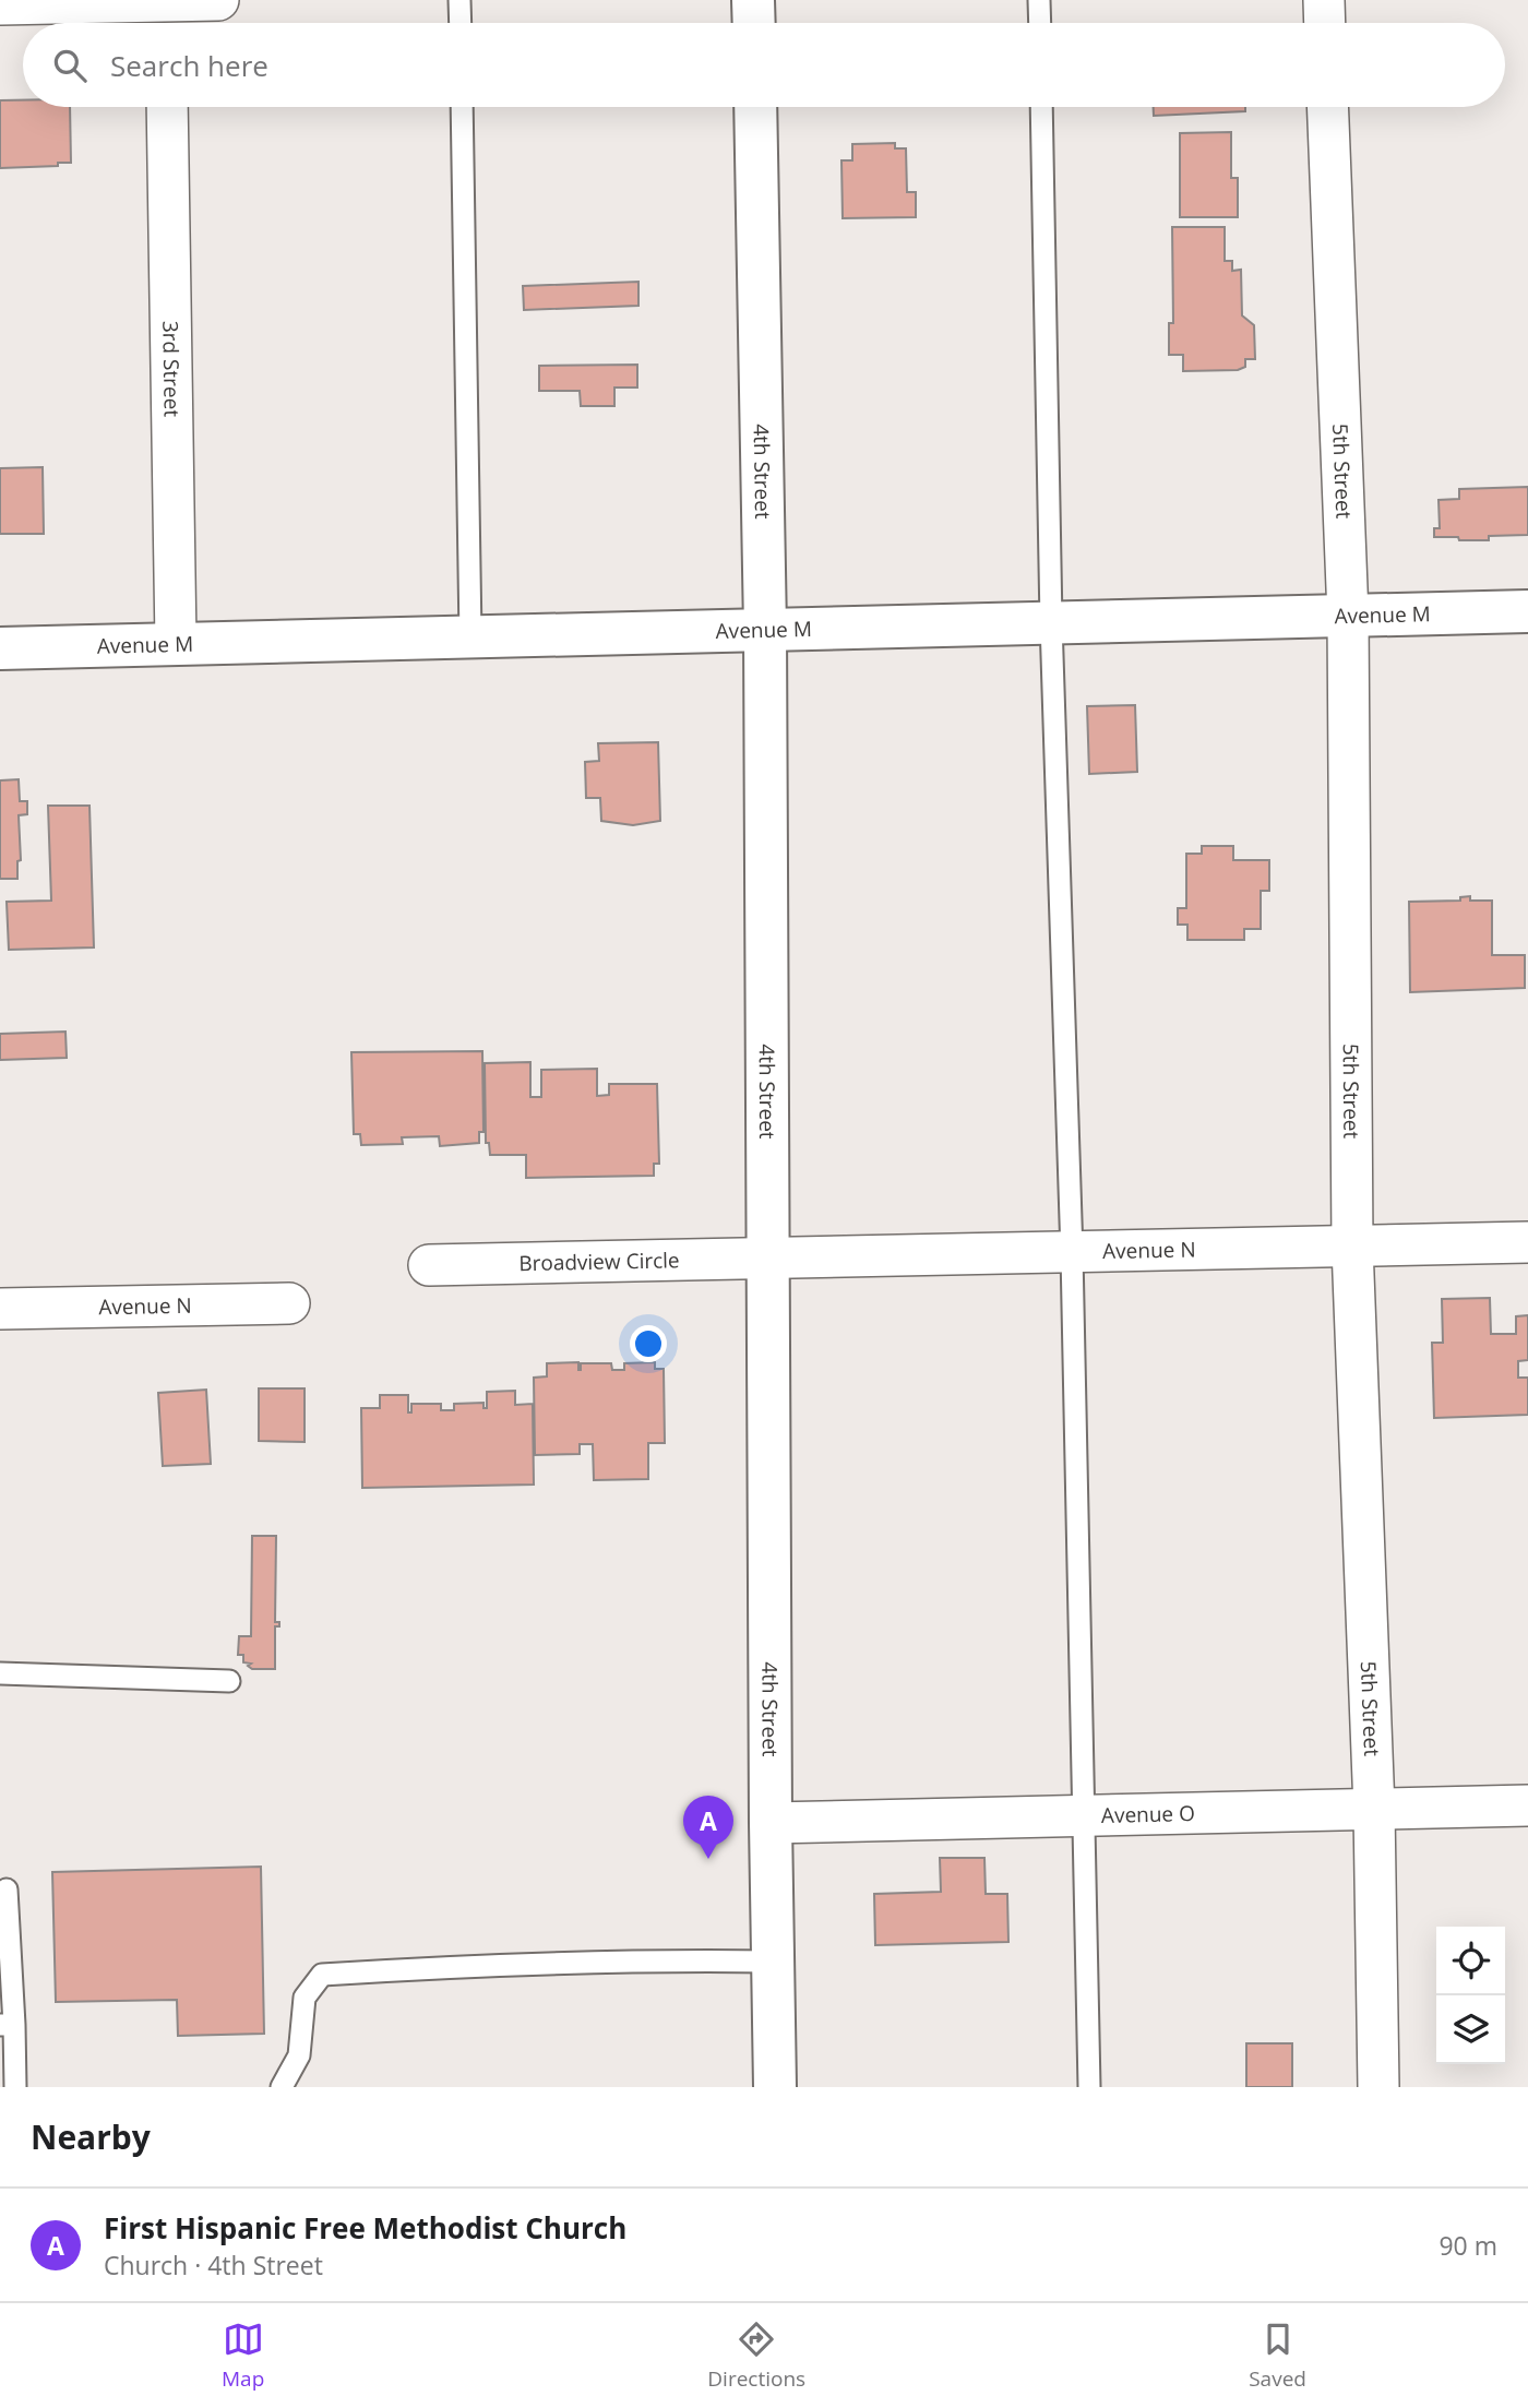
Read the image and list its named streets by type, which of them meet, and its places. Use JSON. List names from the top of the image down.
{
  "streets": {
    "street": [
      "3rd Street",
      "4th Street",
      "5th Street",
      "Avenue M",
      "Avenue N",
      "Broadview Circle",
      "Avenue O"
    ]
  },
  "crossings": [
    ["3rd Street", "Avenue M"],
    ["4th Street", "Avenue M"],
    ["4th Street", "Avenue N"],
    ["4th Street", "Broadview Circle"],
    ["4th Street", "Avenue O"],
    ["5th Street", "Avenue M"],
    ["5th Street", "Avenue N"],
    ["5th Street", "Avenue O"],
    ["Avenue N", "Broadview Circle"]
  ],
  "page": {
    "search": "Search here",
    "pins": "A",
    "heading": "Nearby",
    "list": [
      {
        "mark": "A",
        "name": "First Hispanic Free Methodist Church",
        "note": "Church · 4th Street",
        "value": "90 m"
      }
    ],
    "nav": ["Map", "Directions", "Saved"]
  }
}
